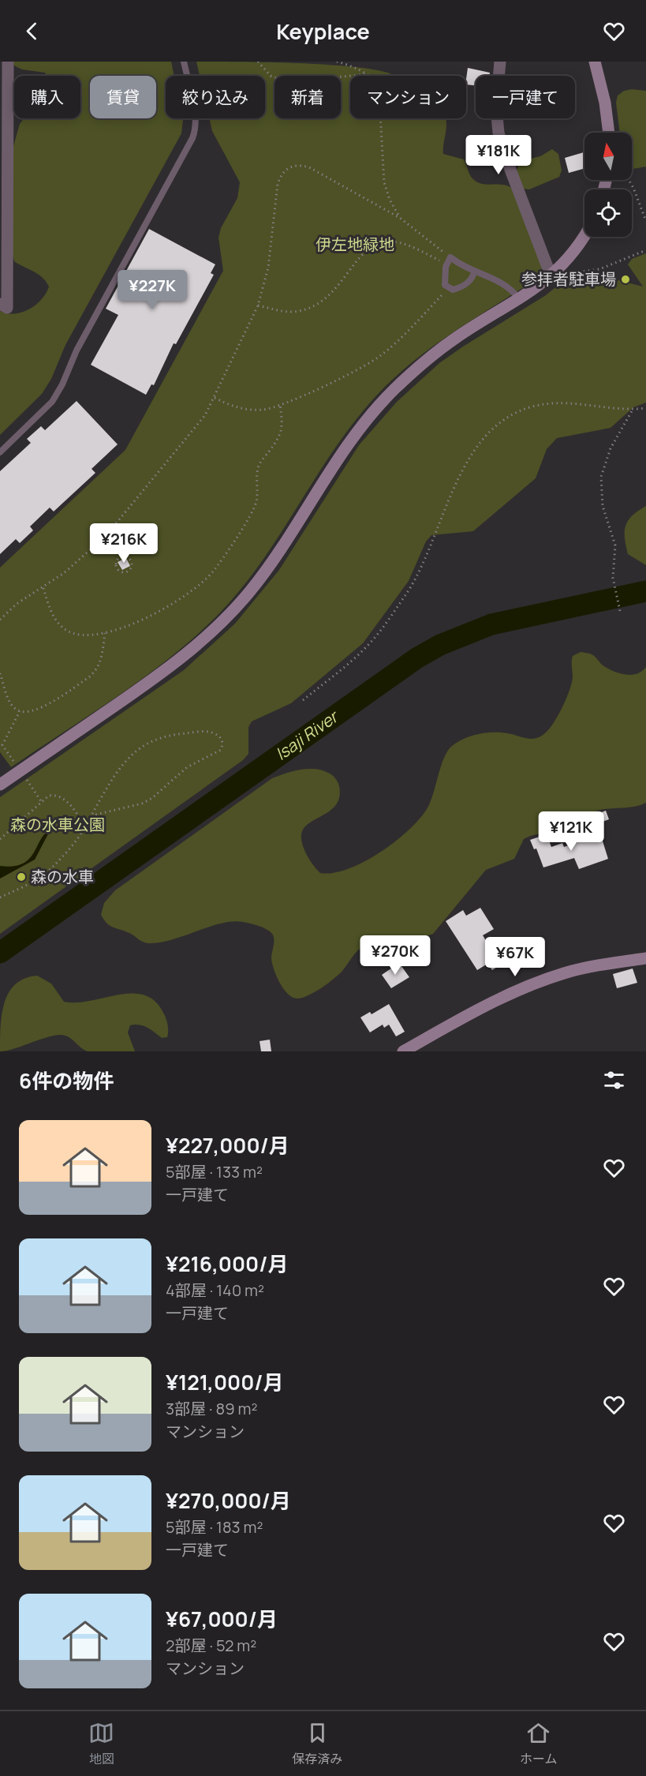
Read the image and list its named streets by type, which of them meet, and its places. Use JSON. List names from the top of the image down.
{
  "water": ["Isaji River"],
  "parks": ["伊左地緑地", "森の水車公園"],
  "places": ["参拝者駐車場", "森の水車"],
  "north": "top",
  "page": {
    "header": "Keyplace",
    "chip": [
      "購入",
      "賃貸",
      "絞り込み",
      "新着",
      "マンション",
      "一戸建て"
    ],
    "price": [
      "¥181K",
      "¥227K",
      "¥216K",
      "¥121K",
      "¥270K",
      "¥67K"
    ],
    "heading": "6件の物件",
    "list": [
      {
        "name": "¥227,000/月",
        "note": "5部屋 · 133 m² · 一戸建て"
      },
      {
        "name": "¥216,000/月",
        "note": "4部屋 · 140 m² · 一戸建て"
      },
      {
        "name": "¥121,000/月",
        "note": "3部屋 · 89 m² · マンション"
      },
      {
        "name": "¥270,000/月",
        "note": "5部屋 · 183 m² · 一戸建て"
      },
      {
        "name": "¥67,000/月",
        "note": "2部屋 · 52 m² · マンション"
      }
    ],
    "tabs": ["地図", "保存済み", "ホーム"]
  }
}
